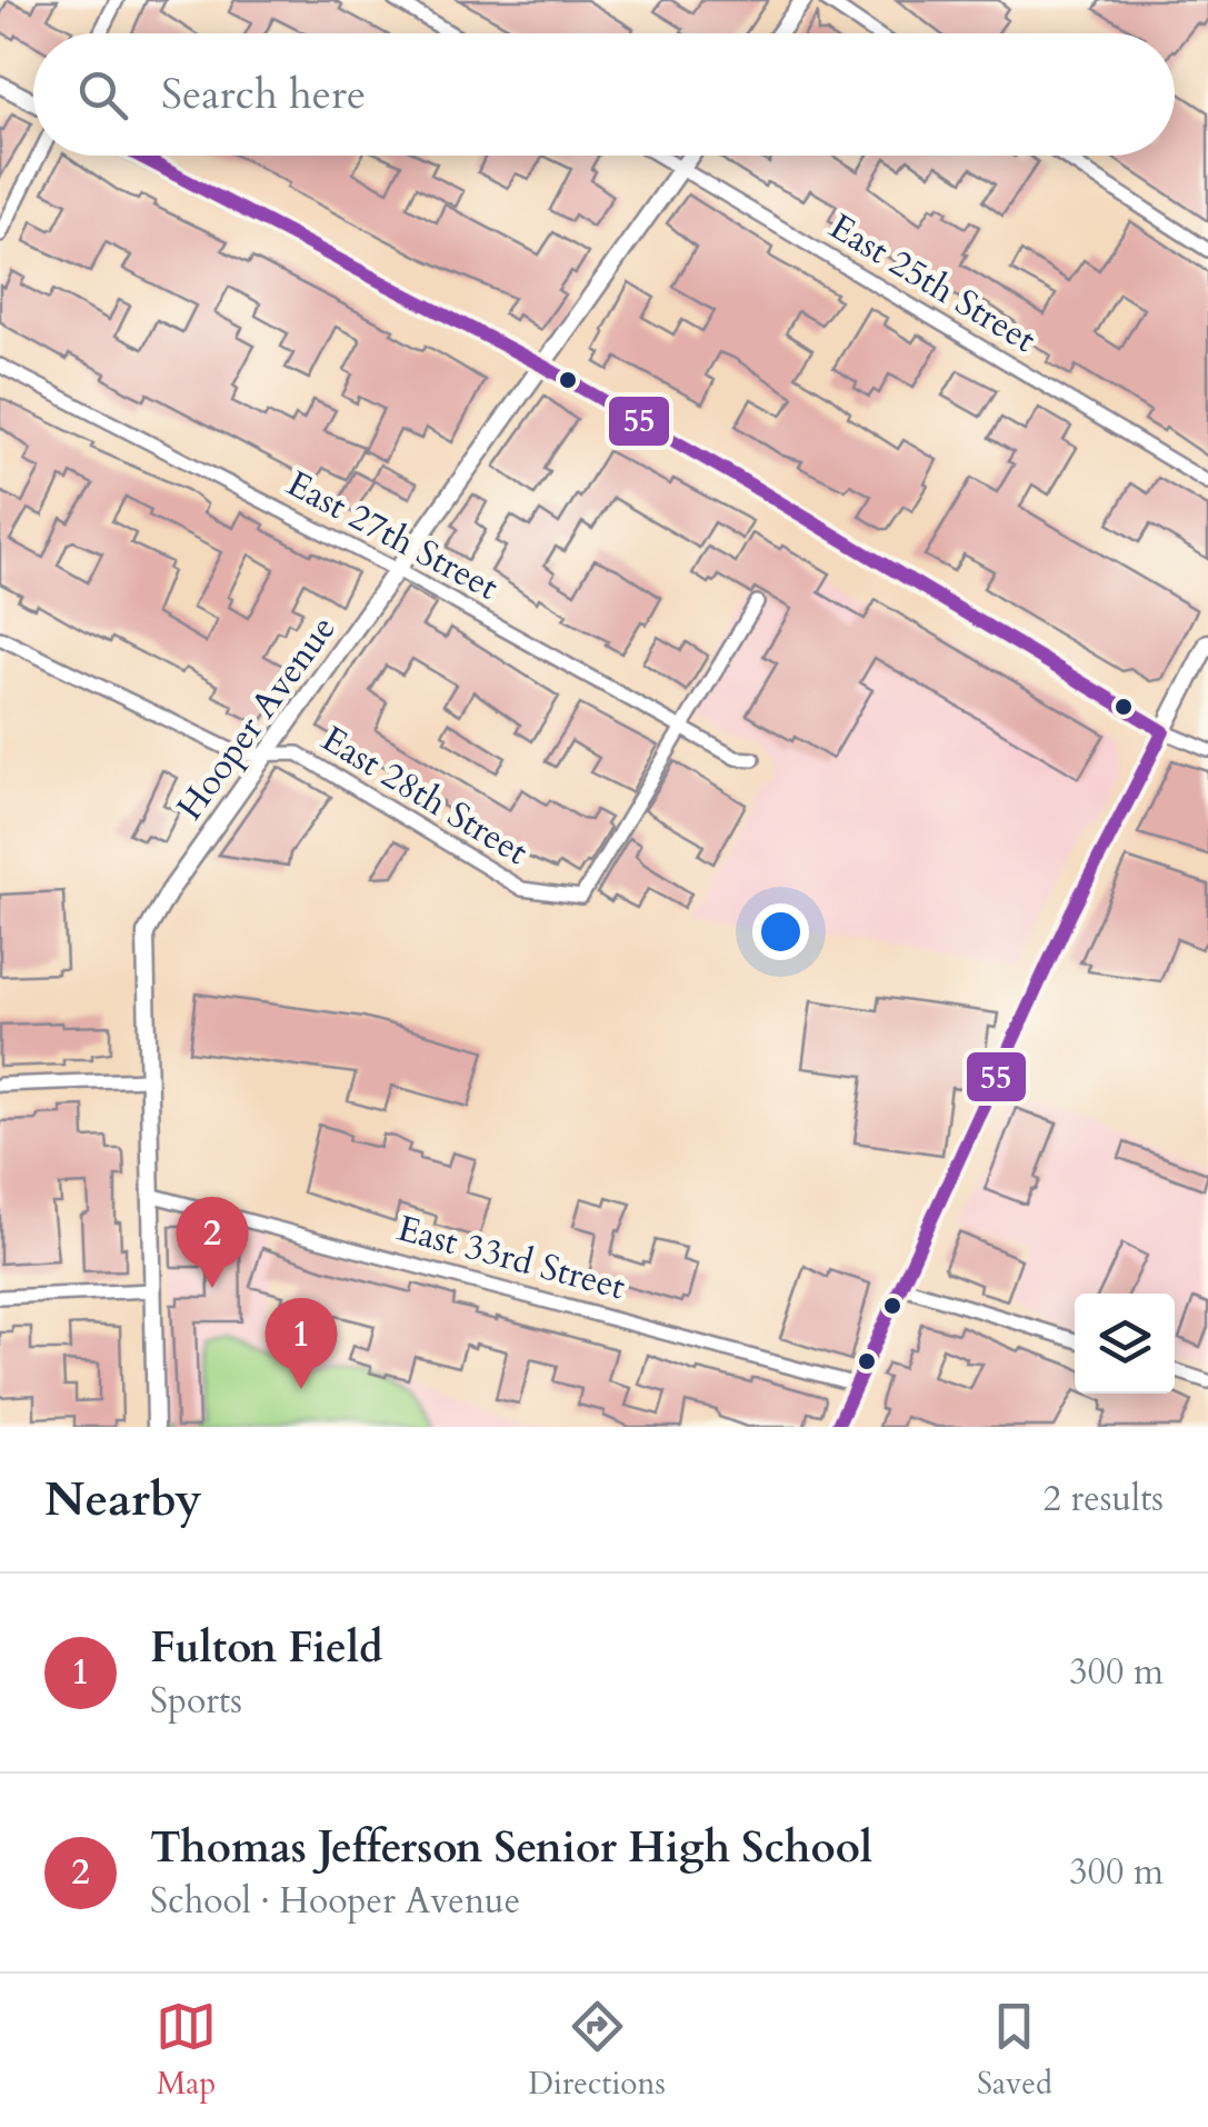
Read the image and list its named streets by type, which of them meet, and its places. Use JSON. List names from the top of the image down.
{
  "streets": {
    "street": [
      "East 25th Street",
      "East 27th Street",
      "Hooper Avenue",
      "East 28th Street",
      "East 33rd Street"
    ]
  },
  "crossings": [
    ["East 25th Street", "Hooper Avenue"],
    ["East 27th Street", "Hooper Avenue"],
    ["East 27th Street", "East 28th Street"],
    ["Hooper Avenue", "East 28th Street"],
    ["Hooper Avenue", "East 33rd Street"]
  ],
  "lines": ["transit line 55"],
  "page": {
    "search": "Search here",
    "pins": ["2", "1"],
    "heading": ["Nearby", "2 results"],
    "list": [
      {
        "mark": "1",
        "name": "Fulton Field",
        "note": "Sports",
        "value": "300 m"
      },
      {
        "mark": "2",
        "name": "Thomas Jefferson Senior High School",
        "note": "School · Hooper Avenue",
        "value": "300 m"
      }
    ],
    "nav": ["Map", "Directions", "Saved"]
  }
}
